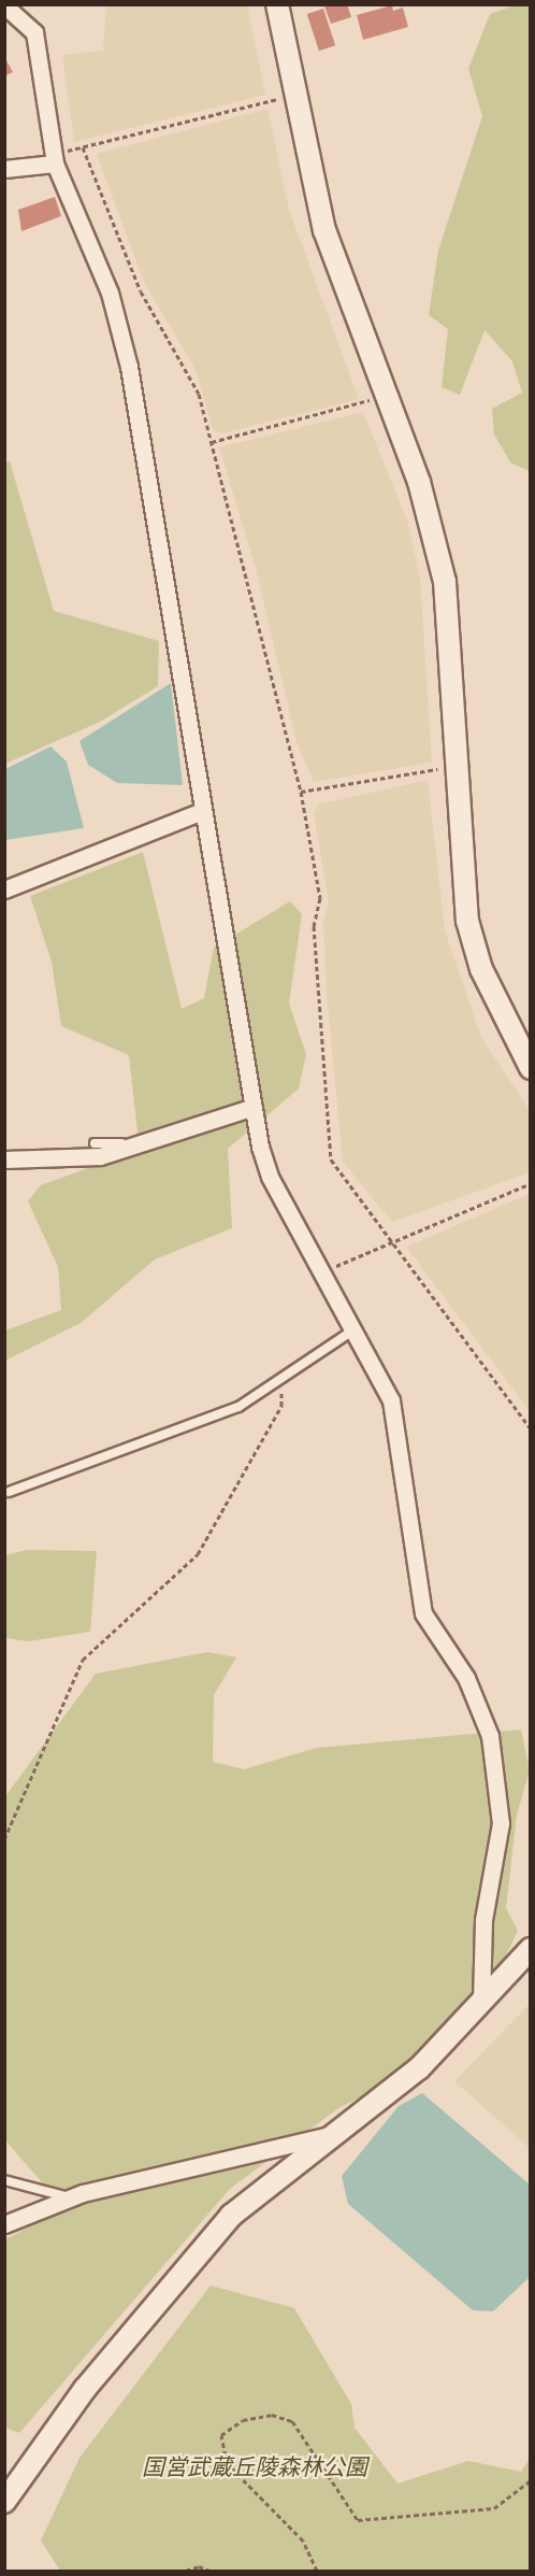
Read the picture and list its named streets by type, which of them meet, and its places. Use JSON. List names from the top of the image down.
{
  "parks": ["国営武蔵丘陵森林公園"]
}
